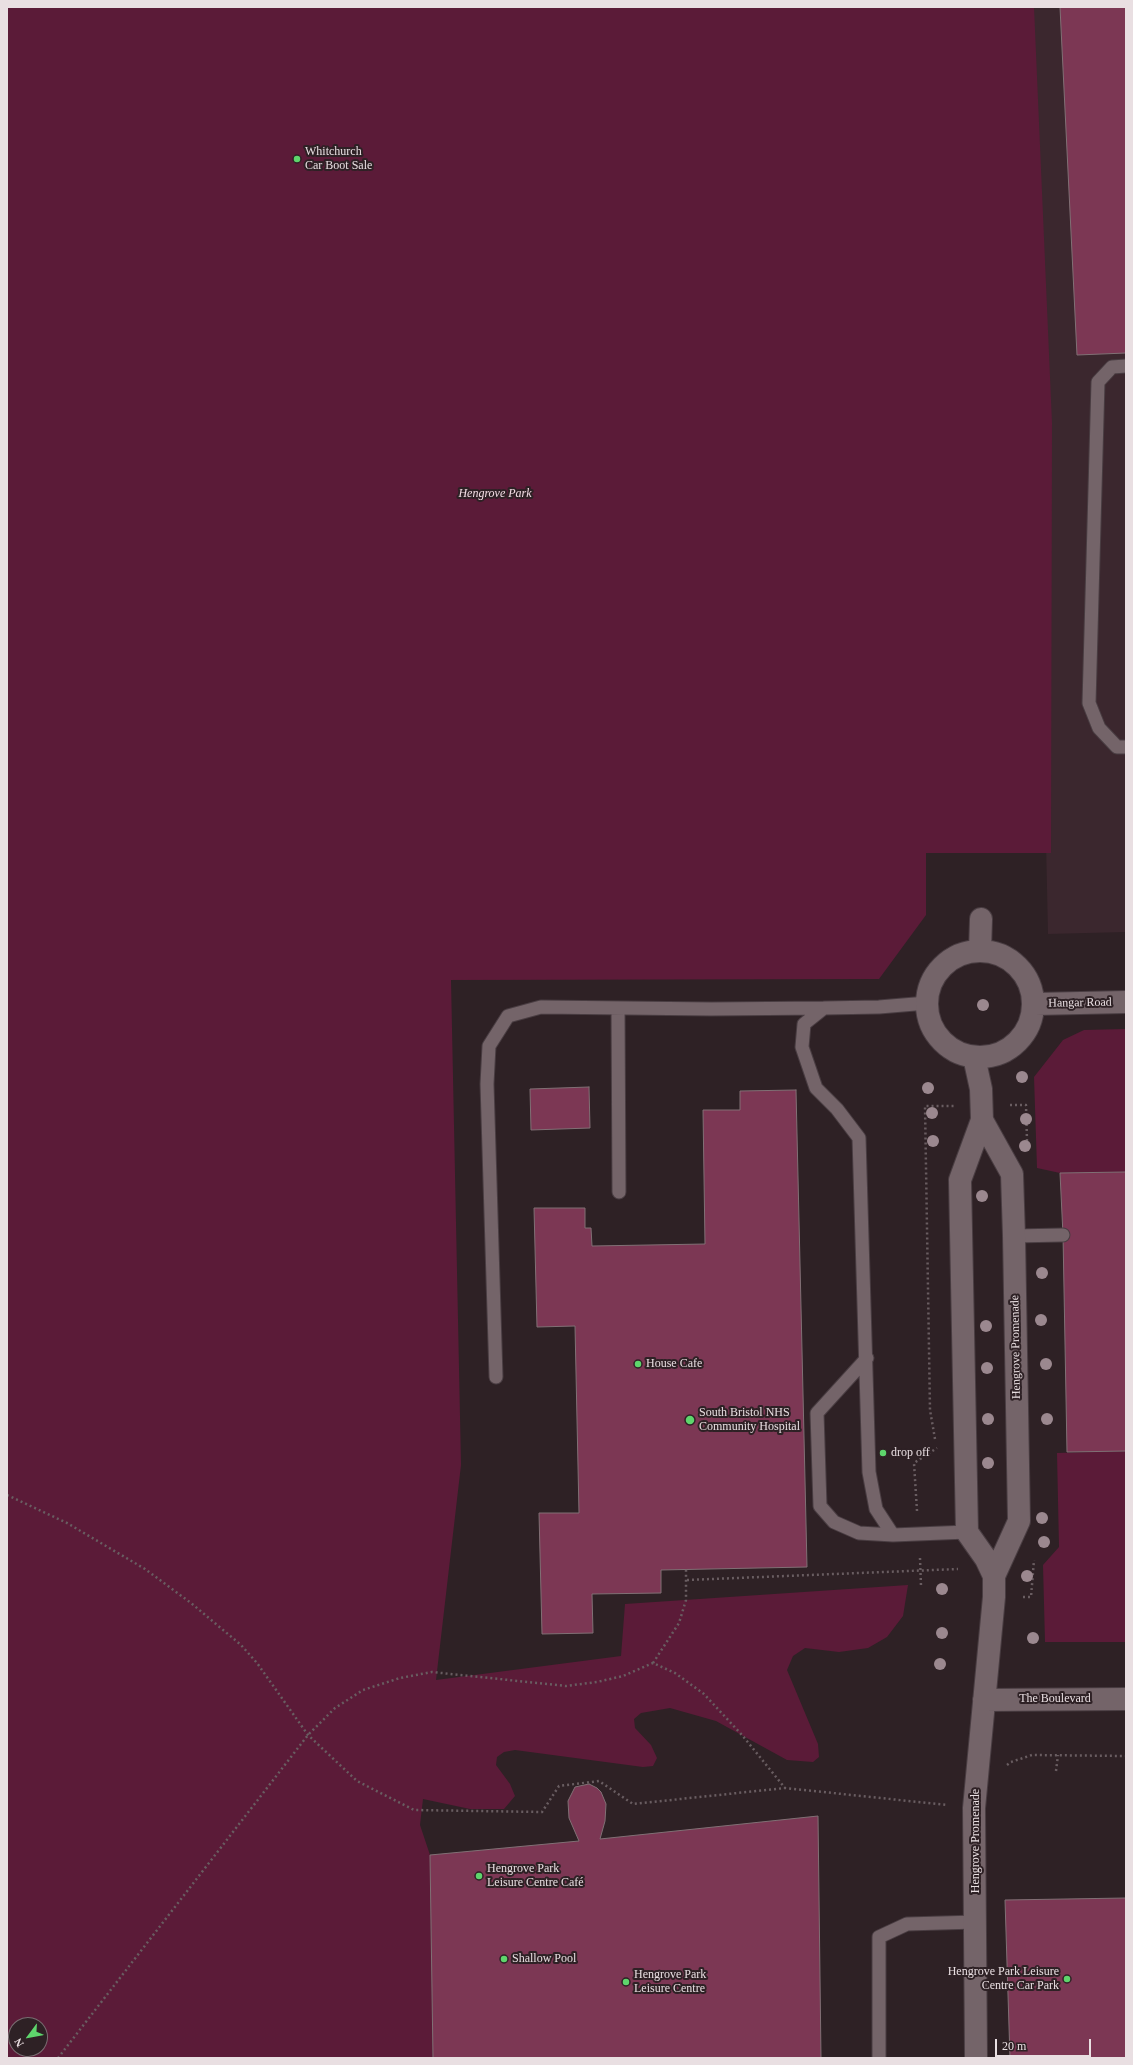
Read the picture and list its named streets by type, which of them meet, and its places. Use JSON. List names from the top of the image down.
{
  "streets": {
    "street": ["Hangar Road", "Hengrove Promenade", "The Boulevard"]
  },
  "crossings": [
    ["Hangar Road", "Hengrove Promenade"],
    ["Hengrove Promenade", "The Boulevard"]
  ],
  "parks": ["Hengrove Park"],
  "places": [
    "Whitchurch Car Boot Sale",
    "House Cafe",
    "South Bristol NHS Community Hospital",
    "drop off",
    "Hengrove Park Leisure Centre Café",
    "Shallow Pool",
    "Hengrove Park Leisure Centre Car Park",
    "Hengrove Park Leisure Centre"
  ],
  "scale_bar": "20 m",
  "north": "bottom left"
}
